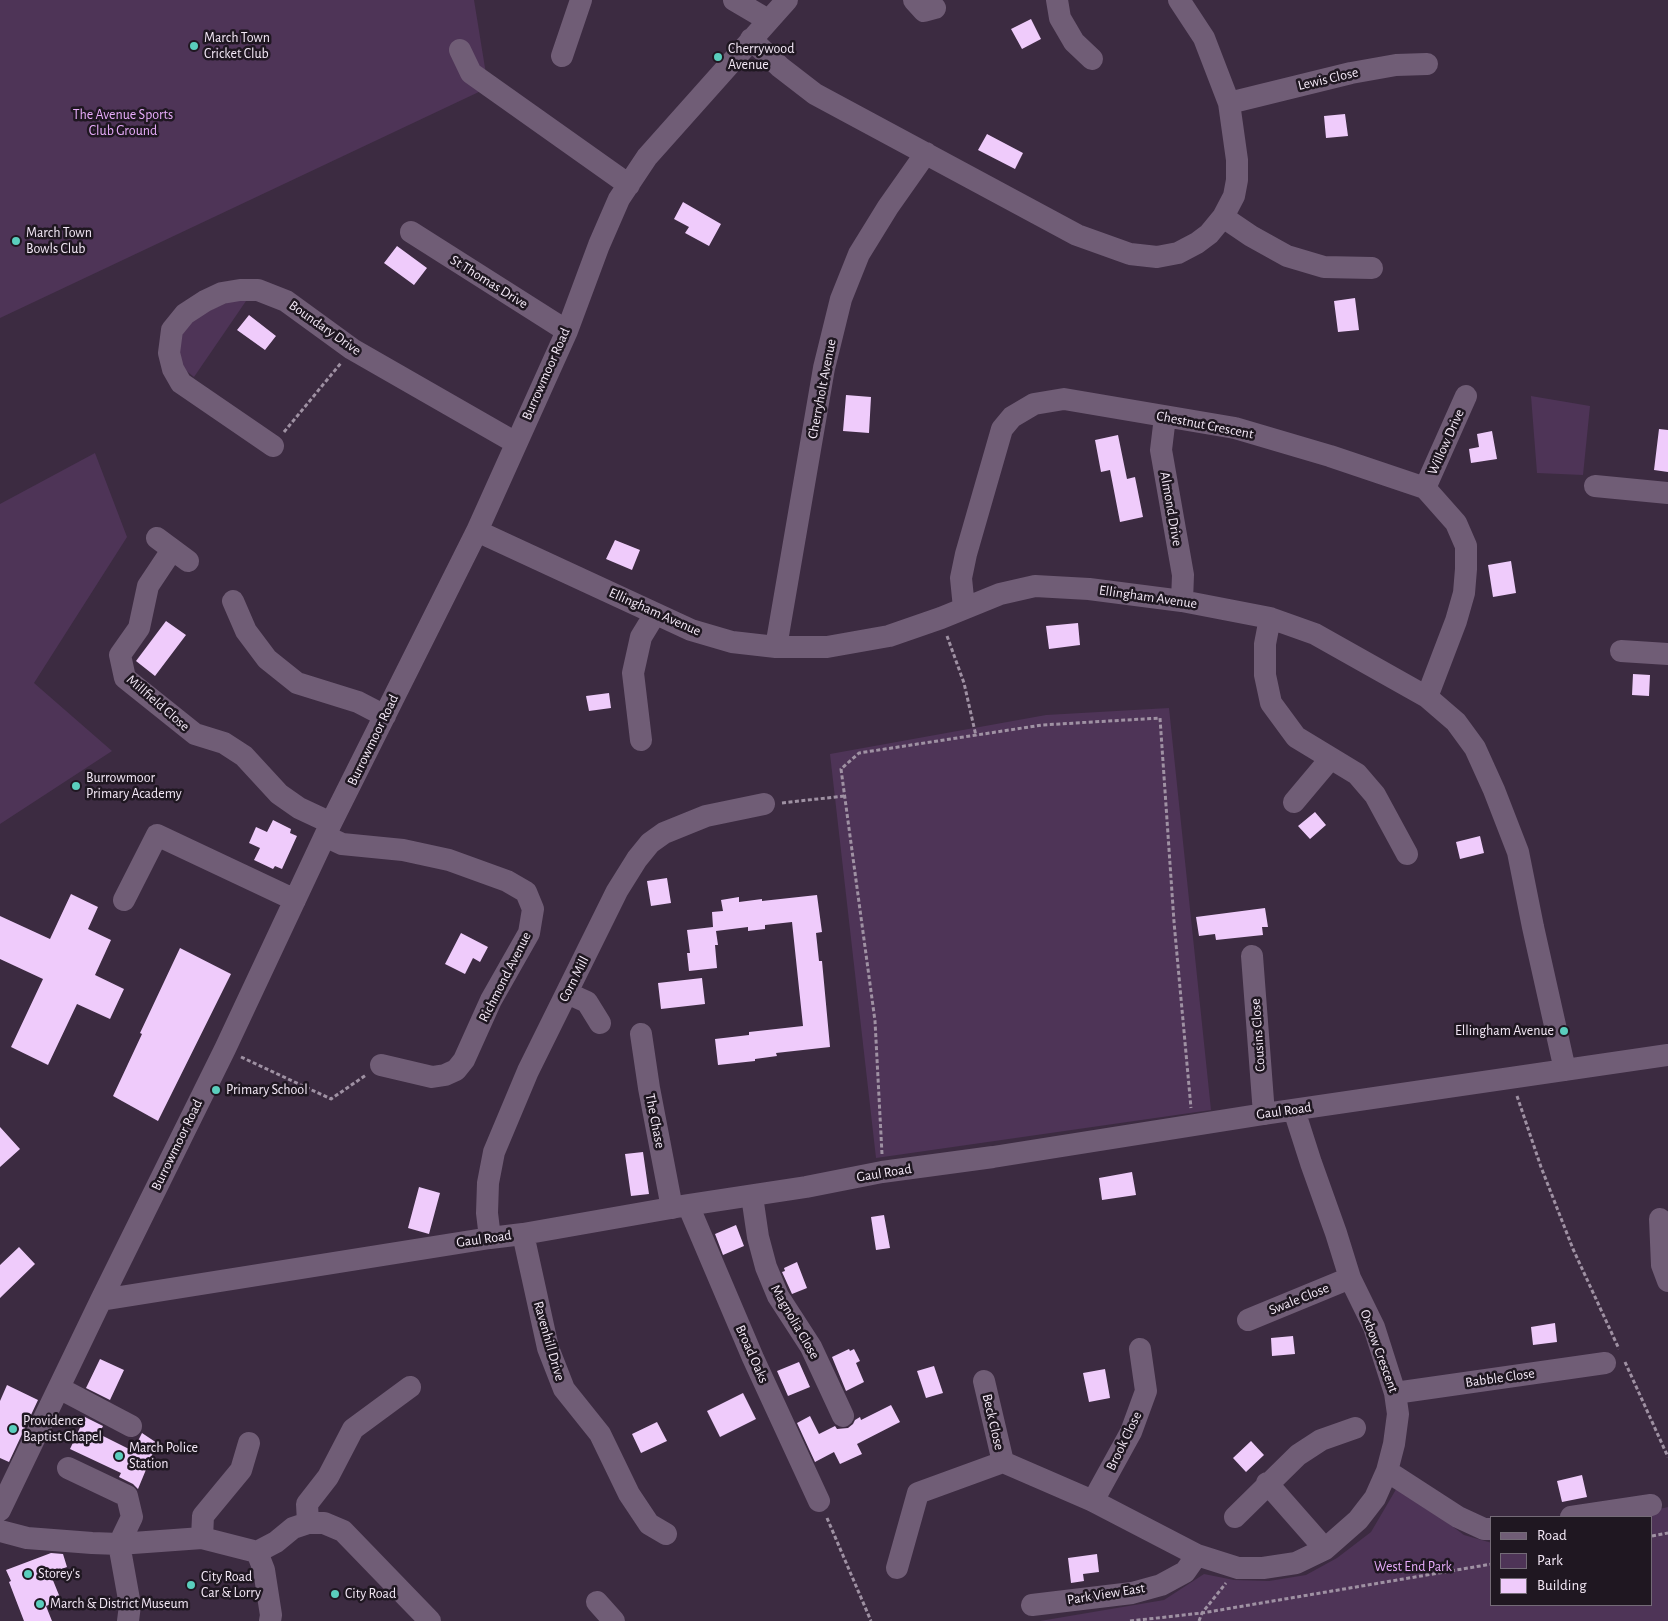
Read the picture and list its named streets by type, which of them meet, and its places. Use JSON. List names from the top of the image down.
{
  "streets": {
    "street": [
      "Lewis Close",
      "St Thomas Drive",
      "Boundary Drive",
      "Burrowmoor Road",
      "Cherryholt Avenue",
      "Chestnut Crescent",
      "Willow Drive",
      "Almond Drive",
      "Ellingham Avenue",
      "Millfield Close",
      "Richmond Avenue",
      "Corn Mill",
      "Cousins Close",
      "Gaul Road",
      "The Chase",
      "Swale Close",
      "Magnolia Close",
      "Ravenhill Drive",
      "Oxbow Crescent",
      "Broad Oaks",
      "Babble Close",
      "Beck Close",
      "Brook Close",
      "Park View East"
    ]
  },
  "crossings": [
    ["St Thomas Drive", "Burrowmoor Road"],
    ["Boundary Drive", "Burrowmoor Road"],
    ["Burrowmoor Road", "Ellingham Avenue"],
    ["Burrowmoor Road", "Millfield Close"],
    ["Burrowmoor Road", "Richmond Avenue"],
    ["Burrowmoor Road", "Gaul Road"],
    ["Cherryholt Avenue", "Ellingham Avenue"],
    ["Chestnut Crescent", "Willow Drive"],
    ["Chestnut Crescent", "Almond Drive"],
    ["Chestnut Crescent", "Ellingham Avenue"],
    ["Almond Drive", "Ellingham Avenue"],
    ["Ellingham Avenue", "Gaul Road"],
    ["Millfield Close", "Richmond Avenue"],
    ["Corn Mill", "Gaul Road"],
    ["Cousins Close", "Gaul Road"],
    ["Gaul Road", "The Chase"],
    ["Gaul Road", "Magnolia Close"],
    ["Gaul Road", "Ravenhill Drive"],
    ["Gaul Road", "Oxbow Crescent"],
    ["Gaul Road", "Broad Oaks"],
    ["The Chase", "Broad Oaks"],
    ["Swale Close", "Oxbow Crescent"],
    ["Oxbow Crescent", "Babble Close"],
    ["Oxbow Crescent", "Beck Close"],
    ["Oxbow Crescent", "Brook Close"],
    ["Oxbow Crescent", "Park View East"]
  ],
  "parks": ["The Avenue Sports Club Ground", "West End Park"],
  "places": [
    "March Town Cricket Club",
    "Cherrywood Avenue",
    "March Town Bowls Club",
    "Burrowmoor Primary Academy",
    "Ellingham Avenue",
    "Primary School",
    "Providence Baptist Chapel",
    "March Police Station",
    "Storey's",
    "City Road Car & Lorry",
    "City Road",
    "March & District Museum"
  ],
  "legend": ["Road", "Park", "Building"]
}
